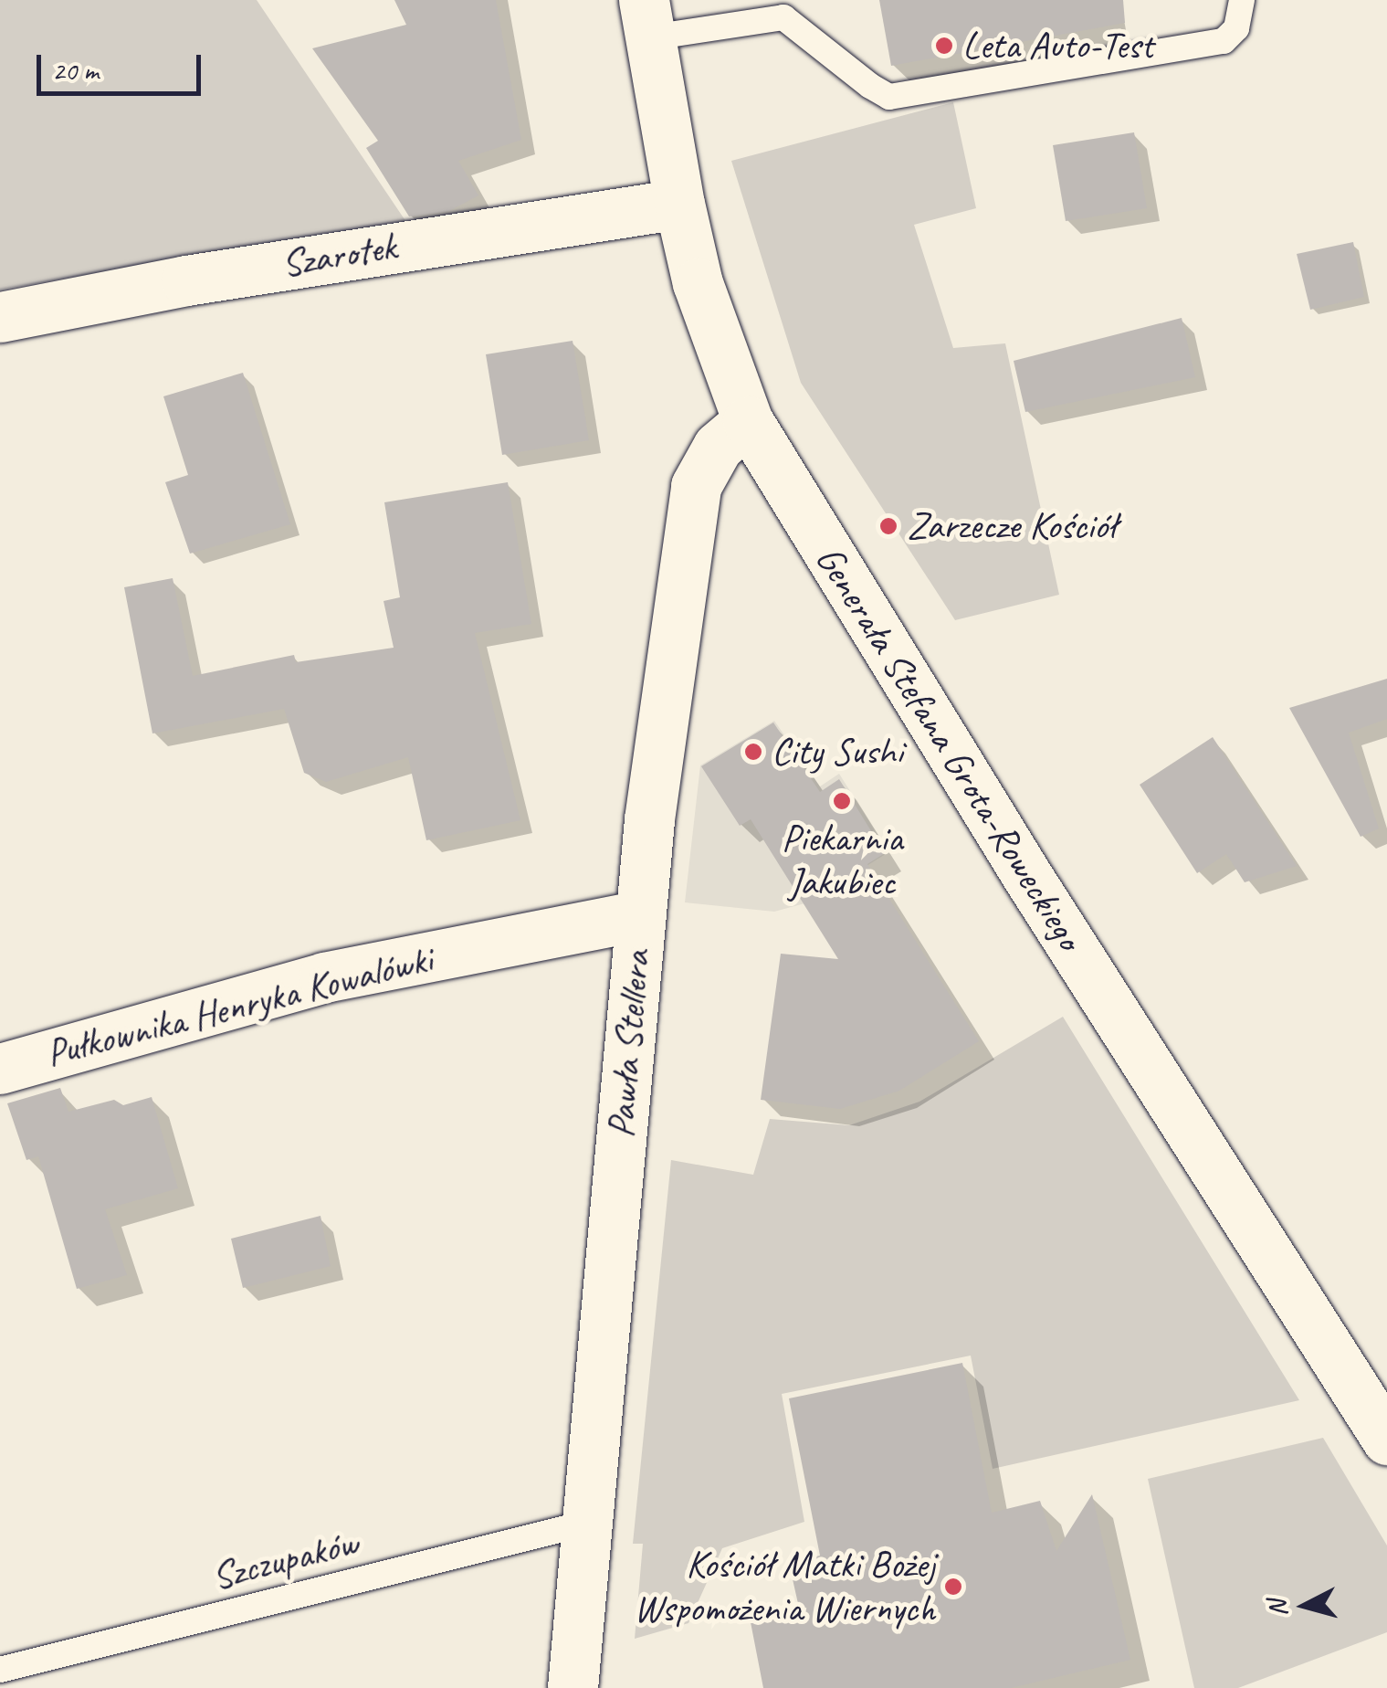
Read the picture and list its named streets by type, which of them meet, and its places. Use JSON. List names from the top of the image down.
{
  "streets": {
    "street": [
      "Szarotek",
      "Generała Stefana Grota-Roweckiego",
      "Pułkownika Henryka Kowalówki",
      "Pawła Stellera"
    ],
    "lane": ["Szczupaków"]
  },
  "crossings": [
    ["Szarotek", "Generała Stefana Grota-Roweckiego"],
    ["Generała Stefana Grota-Roweckiego", "Pawła Stellera"],
    ["Pułkownika Henryka Kowalówki", "Pawła Stellera"],
    ["Pawła Stellera", "Szczupaków"]
  ],
  "places": [
    "Leta Auto-Test",
    "Zarzecze Kościół",
    "City Sushi",
    "Piekarnia Jakubiec",
    "Kościół Matki Bożej Wspomożenia Wiernych"
  ],
  "scale_bar": "20 m",
  "north": "left"
}
